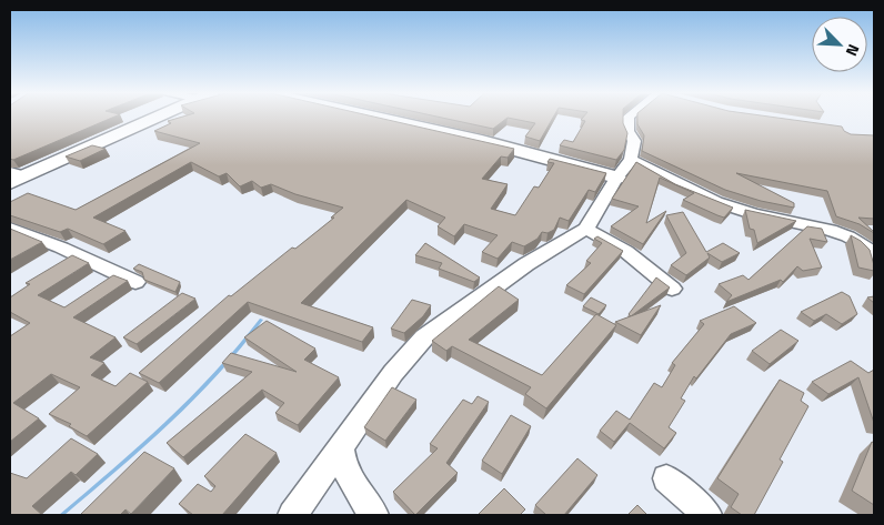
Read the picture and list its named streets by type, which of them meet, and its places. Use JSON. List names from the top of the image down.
{
  "north": "bottom right"
}
